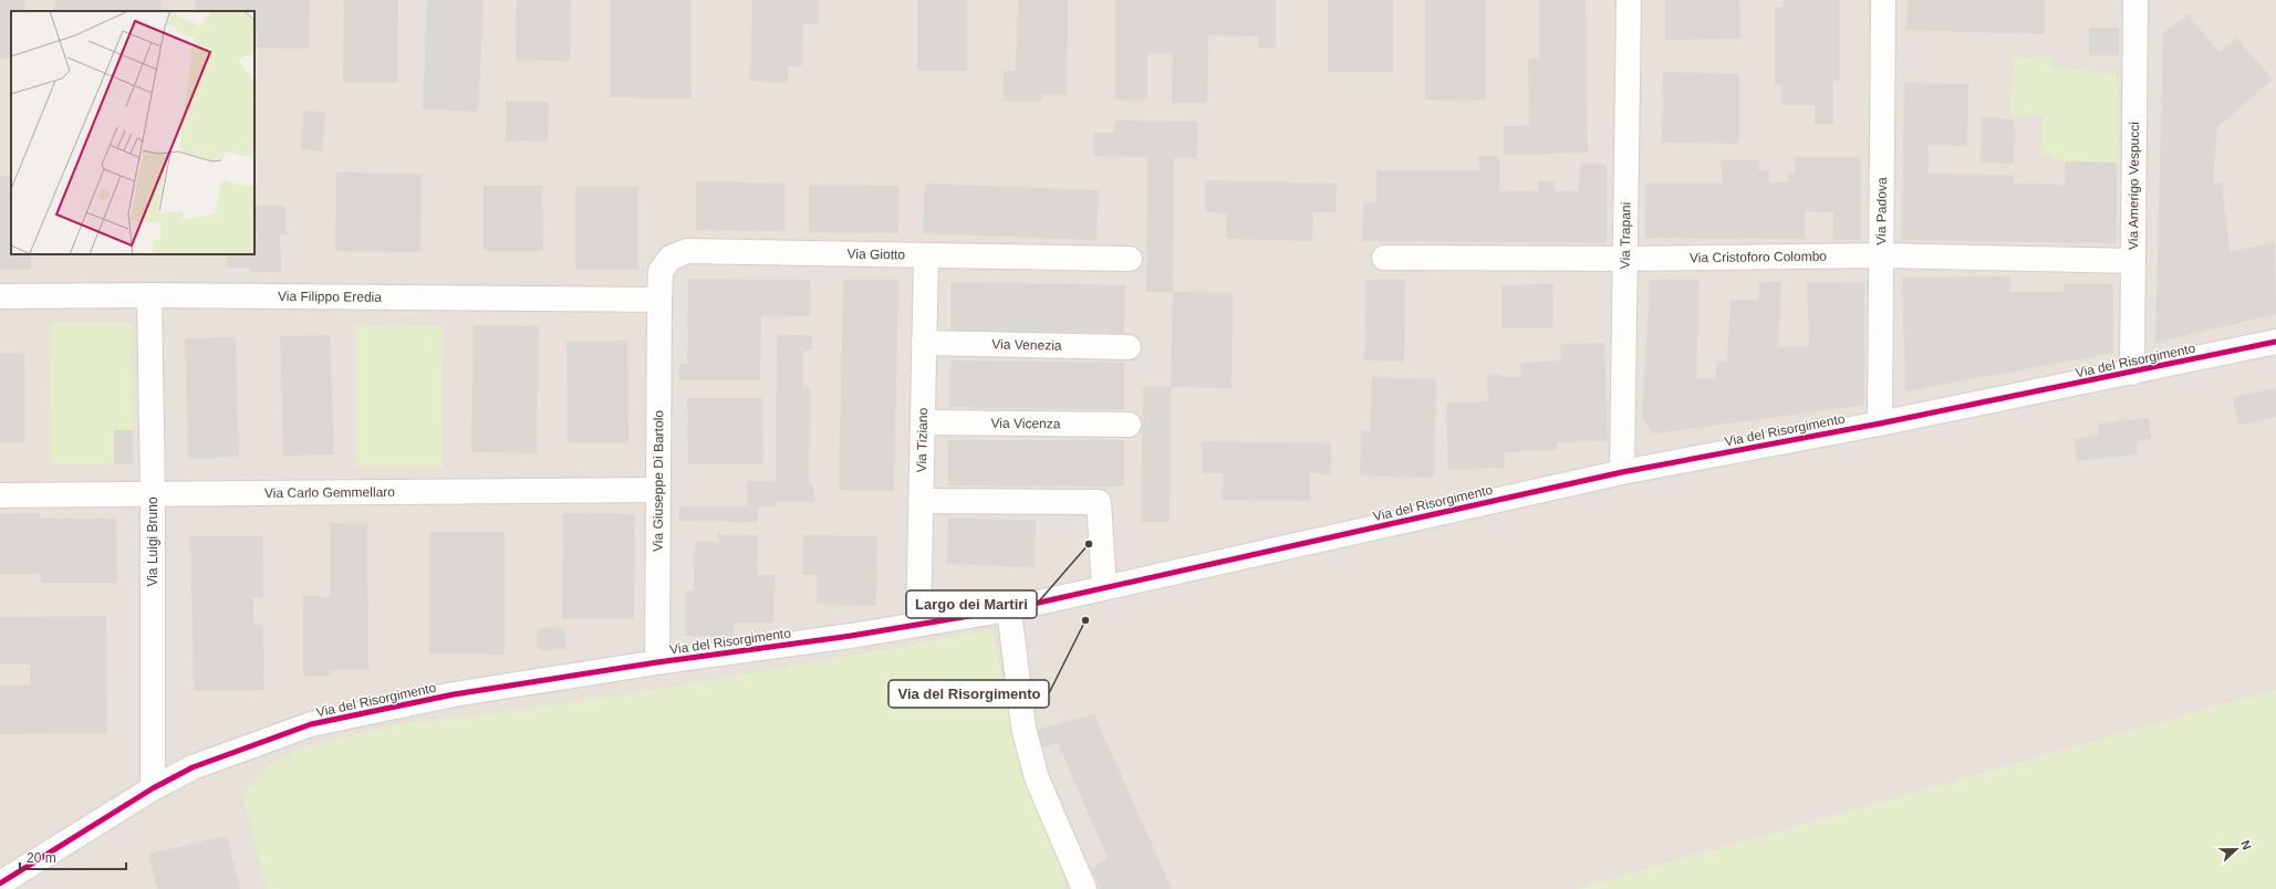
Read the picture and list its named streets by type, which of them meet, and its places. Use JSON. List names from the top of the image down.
{
  "streets": {
    "street": [
      "Via Amerigo Vespucci",
      "Via Padova",
      "Via Trapani",
      "Via Giotto",
      "Via Cristoforo Colombo",
      "Via Filippo Eredia",
      "Via Venezia",
      "Via del Risorgimento",
      "Via Vicenza",
      "Via Tiziano",
      "Via Giuseppe Di Bartolo",
      "Via Carlo Gemmellaro",
      "Via Luigi Bruno"
    ]
  },
  "crossings": [
    ["Via Amerigo Vespucci", "Via Cristoforo Colombo"],
    ["Via Amerigo Vespucci", "Via del Risorgimento"],
    ["Via Padova", "Via Cristoforo Colombo"],
    ["Via Padova", "Via del Risorgimento"],
    ["Via Trapani", "Via Cristoforo Colombo"],
    ["Via Trapani", "Via del Risorgimento"],
    ["Via Giotto", "Via Filippo Eredia"],
    ["Via Giotto", "Via Tiziano"],
    ["Via Giotto", "Via Giuseppe Di Bartolo"],
    ["Via Filippo Eredia", "Via Giuseppe Di Bartolo"],
    ["Via Filippo Eredia", "Via Luigi Bruno"],
    ["Via Venezia", "Via Tiziano"],
    ["Via del Risorgimento", "Via Tiziano"],
    ["Via del Risorgimento", "Via Giuseppe Di Bartolo"],
    ["Via del Risorgimento", "Via Luigi Bruno"],
    ["Via Vicenza", "Via Tiziano"],
    ["Via Giuseppe Di Bartolo", "Via Carlo Gemmellaro"],
    ["Via Carlo Gemmellaro", "Via Luigi Bruno"]
  ],
  "places": ["Largo dei Martiri", "Via del Risorgimento"],
  "scale_bar": "20 m",
  "north": "right"
}
